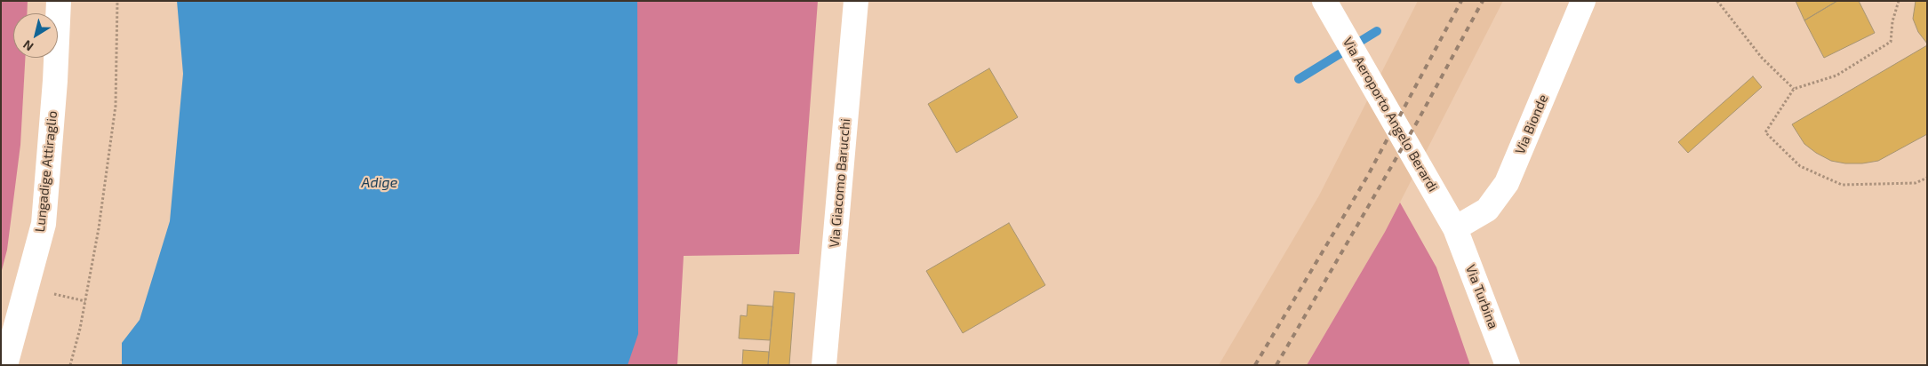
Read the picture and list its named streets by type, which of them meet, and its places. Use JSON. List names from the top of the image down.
{
  "streets": {
    "street": [
      "Via Aeroporto Angelo Berardi",
      "Via Bionde",
      "Lungadige Attiraglio",
      "Via Giacomo Barucchi",
      "Via Turbina"
    ]
  },
  "crossings": [
    ["Via Aeroporto Angelo Berardi", "Via Bionde"],
    ["Via Aeroporto Angelo Berardi", "Via Turbina"],
    ["Via Bionde", "Via Turbina"]
  ],
  "water": ["Adige"],
  "north": "bottom left"
}
